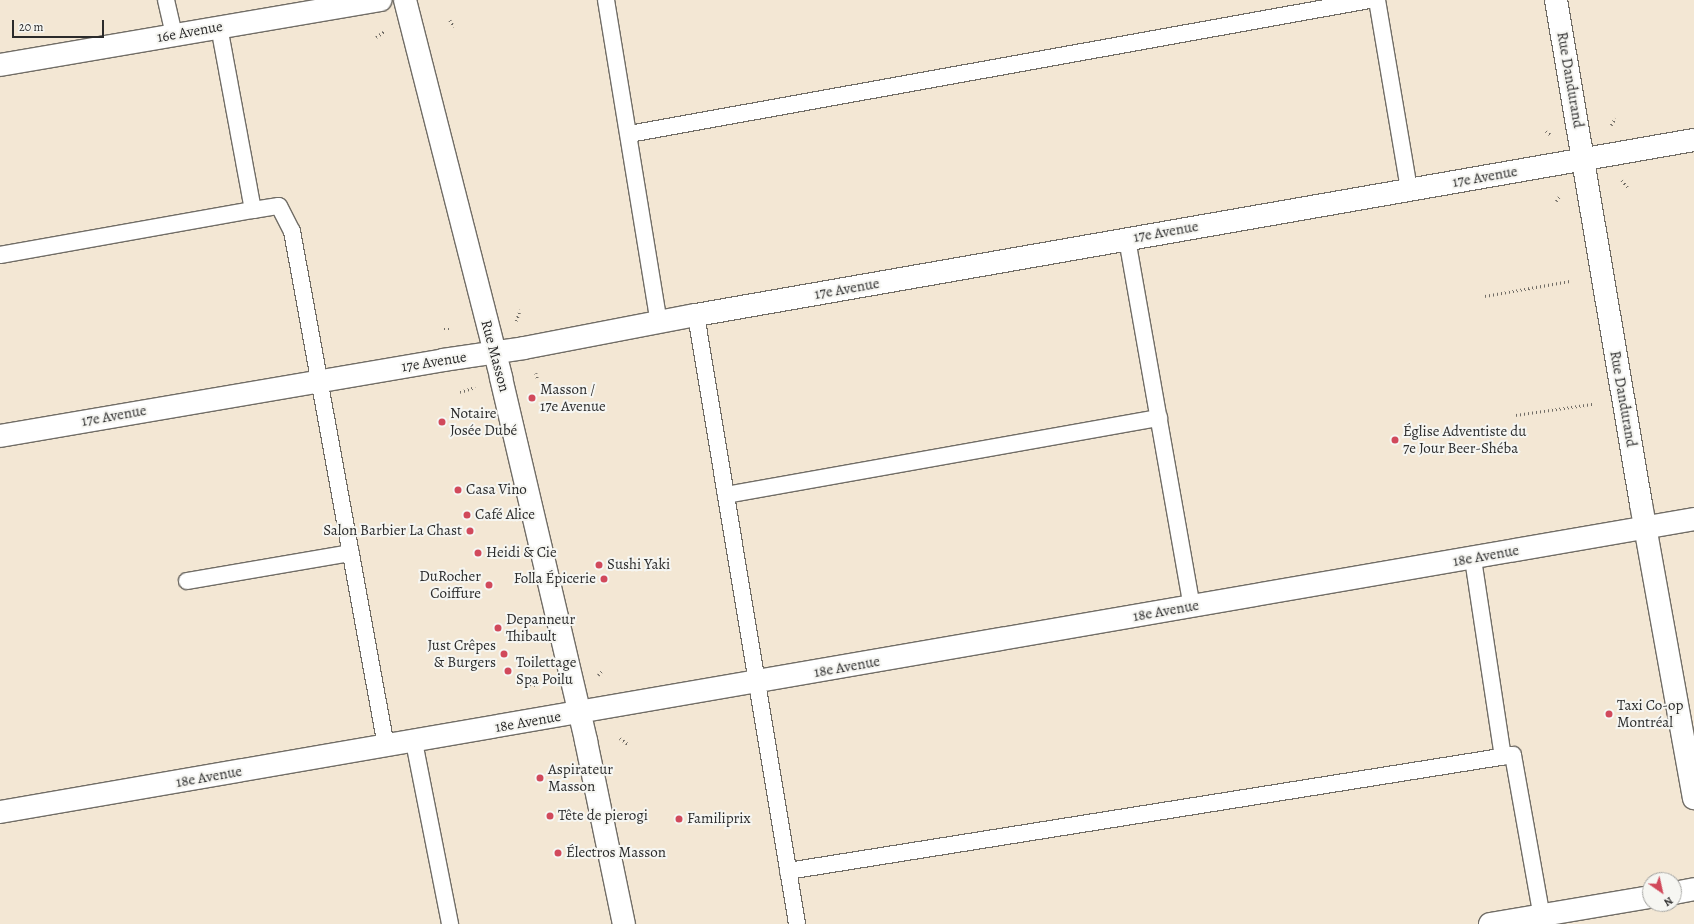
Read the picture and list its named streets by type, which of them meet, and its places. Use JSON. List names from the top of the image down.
{
  "streets": {
    "street": [
      "16e Avenue",
      "Rue Dandurand",
      "17e Avenue",
      "Rue Masson",
      "18e Avenue"
    ]
  },
  "crossings": [
    ["Rue Dandurand", "17e Avenue"],
    ["Rue Dandurand", "18e Avenue"],
    ["17e Avenue", "Rue Masson"],
    ["Rue Masson", "18e Avenue"]
  ],
  "places": [
    "Masson / 17e Avenue",
    "Notaire Josée Dubé",
    "Église Adventiste du 7e Jour Beer-Shéba",
    "Casa Vino",
    "Café Alice",
    "Salon Barbier La Chast",
    "Heidi & Cie",
    "Sushi Yaki",
    "Folla Épicerie",
    "DuRocher Coiffure",
    "Depanneur Thibault",
    "Just Crêpes & Burgers",
    "Toilettage Spa Poilu",
    "Taxi Co-op Montréal",
    "Aspirateur Masson",
    "Tête de pierogi",
    "Familiprix",
    "Électros Masson"
  ],
  "scale_bar": "20 m",
  "north": "bottom right"
}
